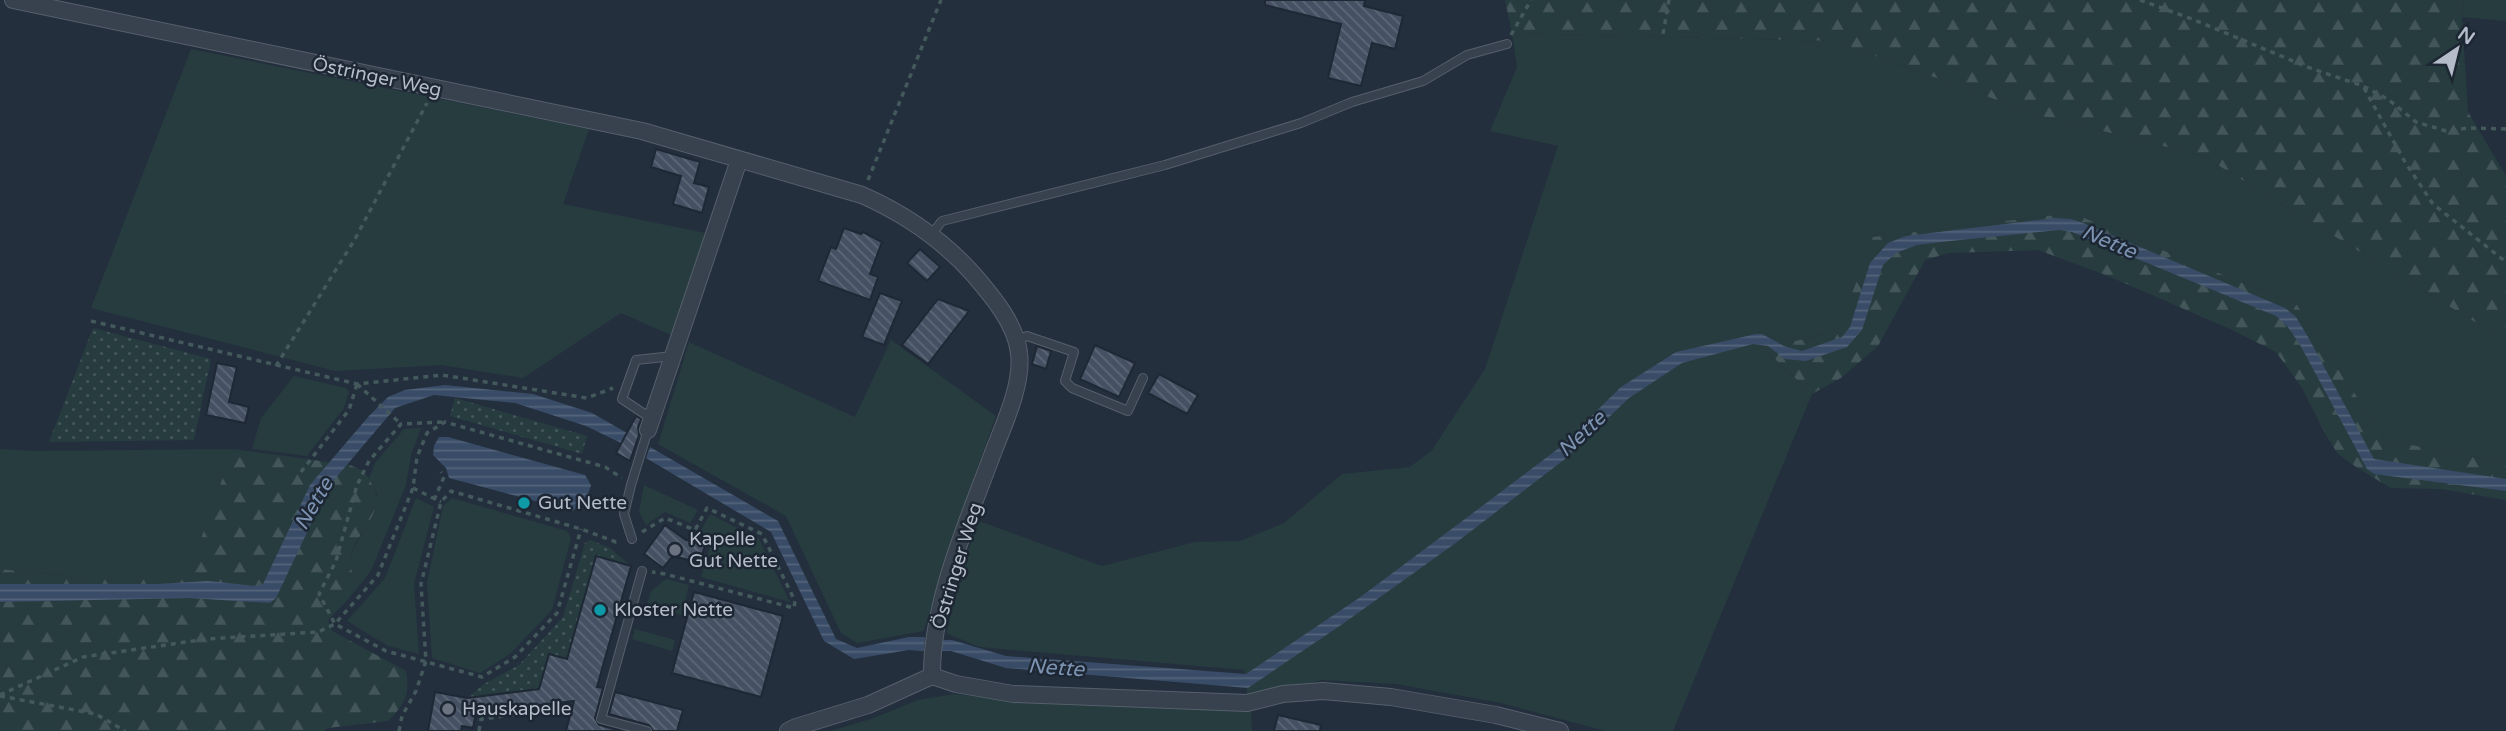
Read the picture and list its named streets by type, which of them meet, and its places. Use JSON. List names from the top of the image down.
{
  "streets": {
    "street": ["Östringer Weg"]
  },
  "water": ["Nette"],
  "places": [
    "Gut Nette",
    "Kapelle Gut Nette",
    "Kloster Nette",
    "Hauskapelle"
  ],
  "north": "top right"
}
